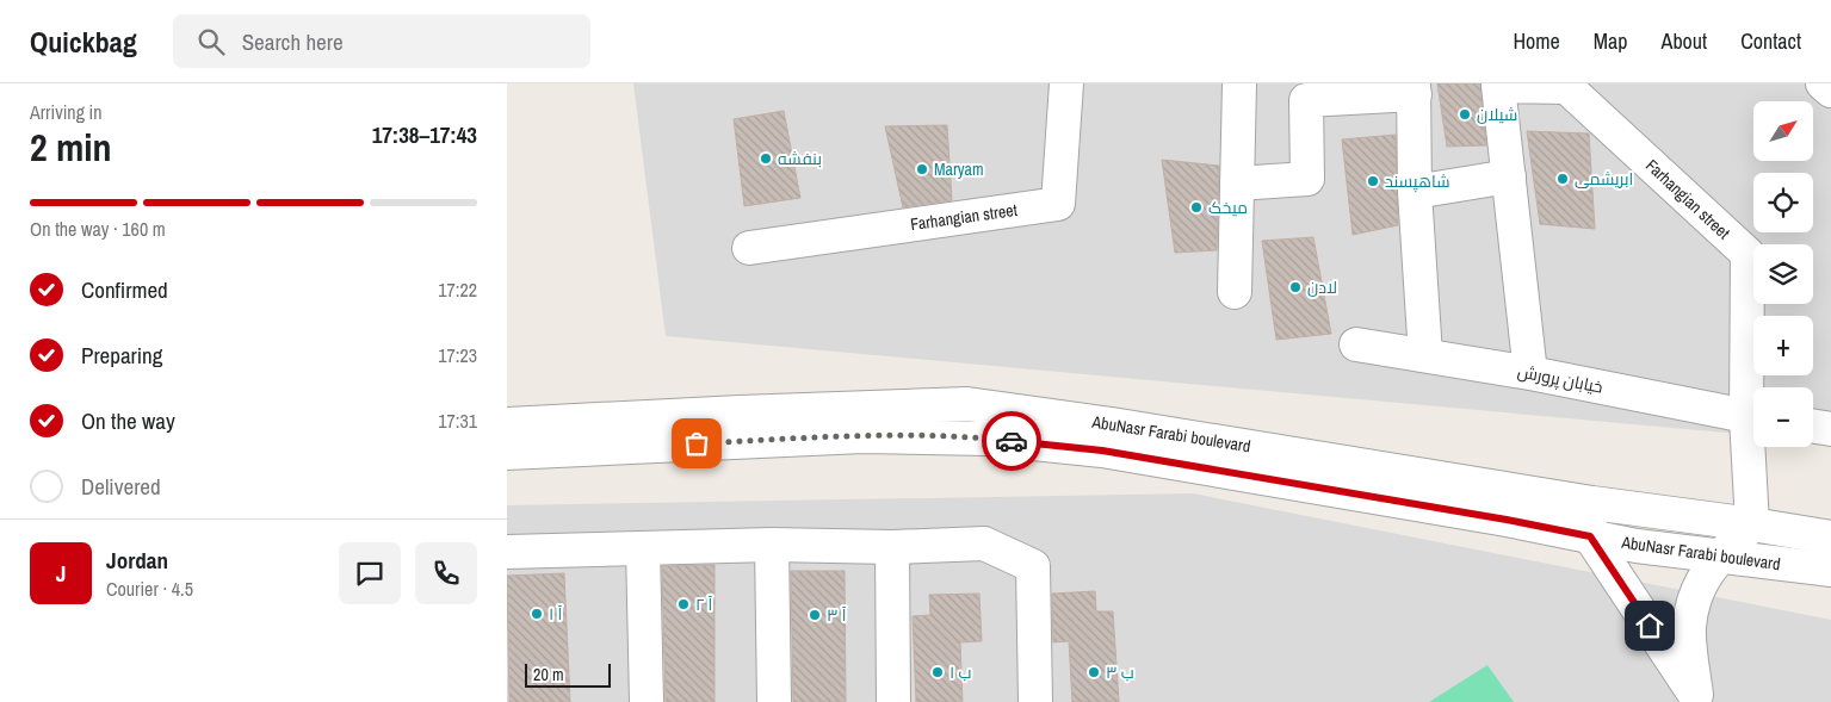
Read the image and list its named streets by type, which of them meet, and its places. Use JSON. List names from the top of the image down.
{
  "streets": {
    "street": ["Farhangian street", "خیابان پرورش", "AbuNasr Farabi boulevard"]
  },
  "crossings": [
    ["Farhangian street", "AbuNasr Farabi boulevard"]
  ],
  "places": [
    "شیلان",
    "بنفشه",
    "Maryam",
    "ابریشمی",
    "شاهپسند",
    "میخک",
    "لادن",
    "آ ۲",
    "آ ۱",
    "آ ۳",
    "ب ۱",
    "ب ۳"
  ],
  "scale_bar": "20 m",
  "north": "top right",
  "page": {
    "header": "Quickbag",
    "search": "Search here",
    "nav": [
      "Home",
      "Map",
      "About",
      "Contact"
    ],
    "heading": ["2 min", "Arriving in", "17:38–17:43"],
    "panel": ["Jordan", "Courier · 4.5"],
    "map_buttons": ["+", "−"],
    "bar": "On the way · 160 m",
    "list": [
      ["Confirmed", "17:22"],
      ["Preparing", "17:23"],
      ["On the way", "17:31"],
      "Delivered"
    ],
    "round": "J",
    "scale": "20 m"
  }
}
